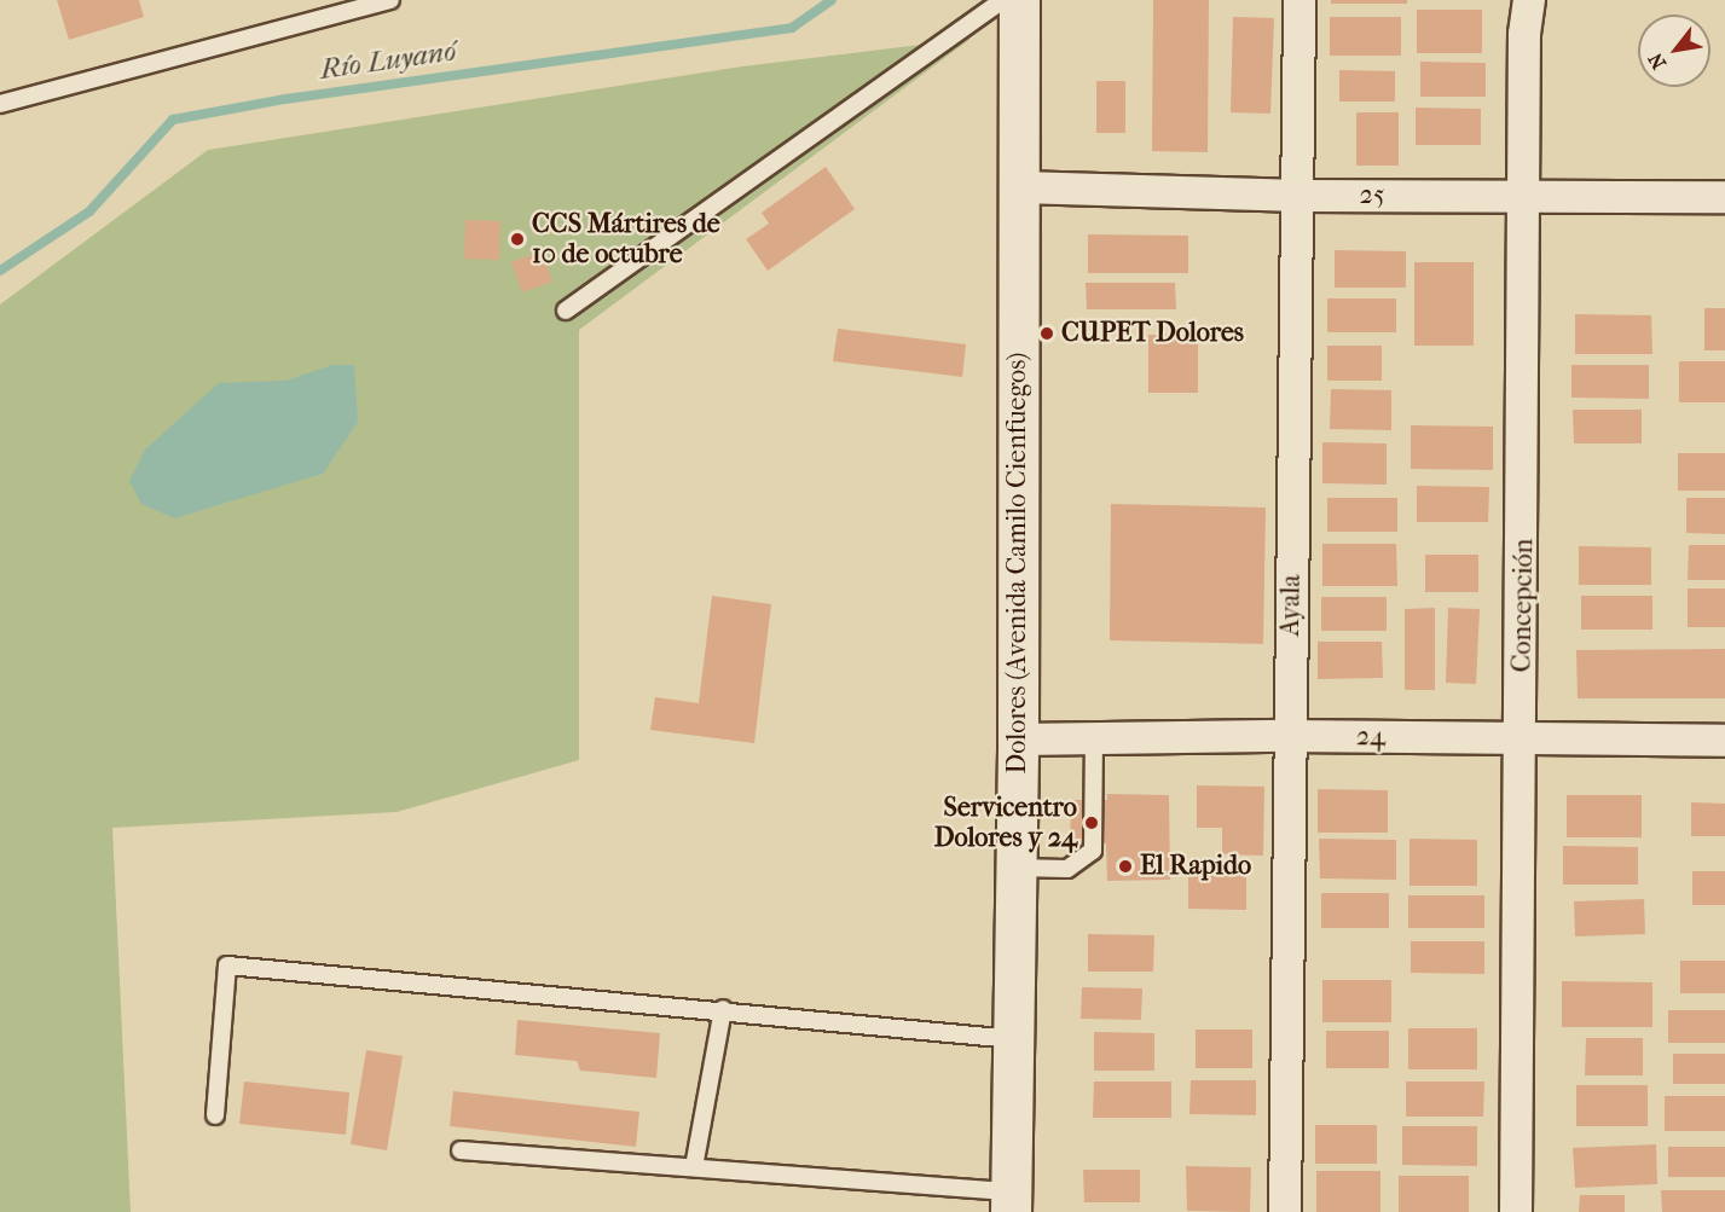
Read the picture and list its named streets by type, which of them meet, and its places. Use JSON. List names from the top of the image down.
{
  "streets": {
    "main road": ["Dolores (Avenida Camilo Cienfuegos)"],
    "street": [
      "25",
      "Ayala",
      "Concepción",
      "24"
    ]
  },
  "crossings": [
    ["25", "Dolores (Avenida Camilo Cienfuegos)"],
    ["25", "Ayala"],
    ["25", "Concepción"],
    ["Dolores (Avenida Camilo Cienfuegos)", "24"],
    ["Ayala", "24"],
    ["Concepción", "24"]
  ],
  "water": ["Río Luyanó"],
  "places": [
    "CCS Mártires de 10 de octubre",
    "CUPET Dolores",
    "Servicentro Dolores y 24",
    "El Rapido"
  ],
  "north": "bottom left"
}
